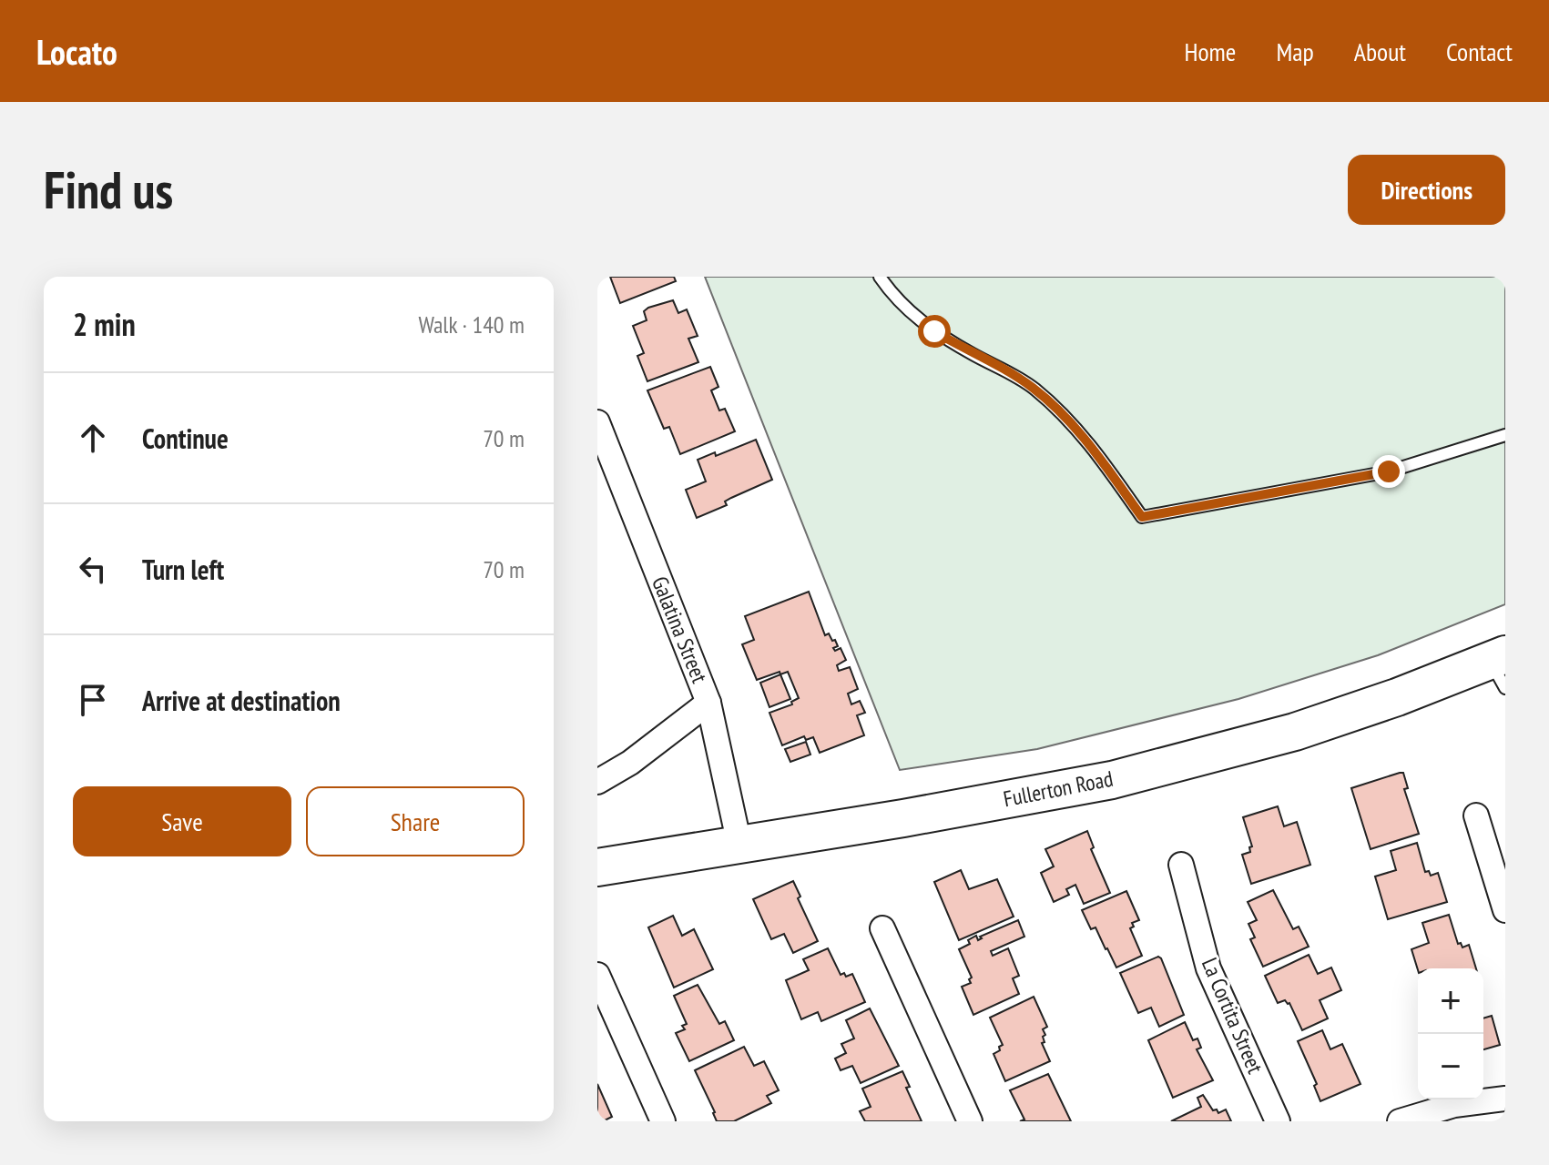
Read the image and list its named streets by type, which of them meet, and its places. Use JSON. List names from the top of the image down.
{
  "streets": {
    "main road": ["Fullerton Road"],
    "street": ["Galatina Street", "La Cortita Street"]
  },
  "crossings": [
    ["Galatina Street", "Fullerton Road"]
  ],
  "page": {
    "header": "Locato",
    "nav": [
      "Home",
      "Map",
      "About",
      "Contact"
    ],
    "buttons": [
      "Directions",
      ["Save", "Share"]
    ],
    "title": "Find us",
    "heading": ["2 min", "Walk · 140 m"],
    "list": [
      ["Continue", "70 m"],
      ["Turn left", "70 m"],
      "Arrive at destination"
    ],
    "map_buttons": ["+", "−"]
  }
}
